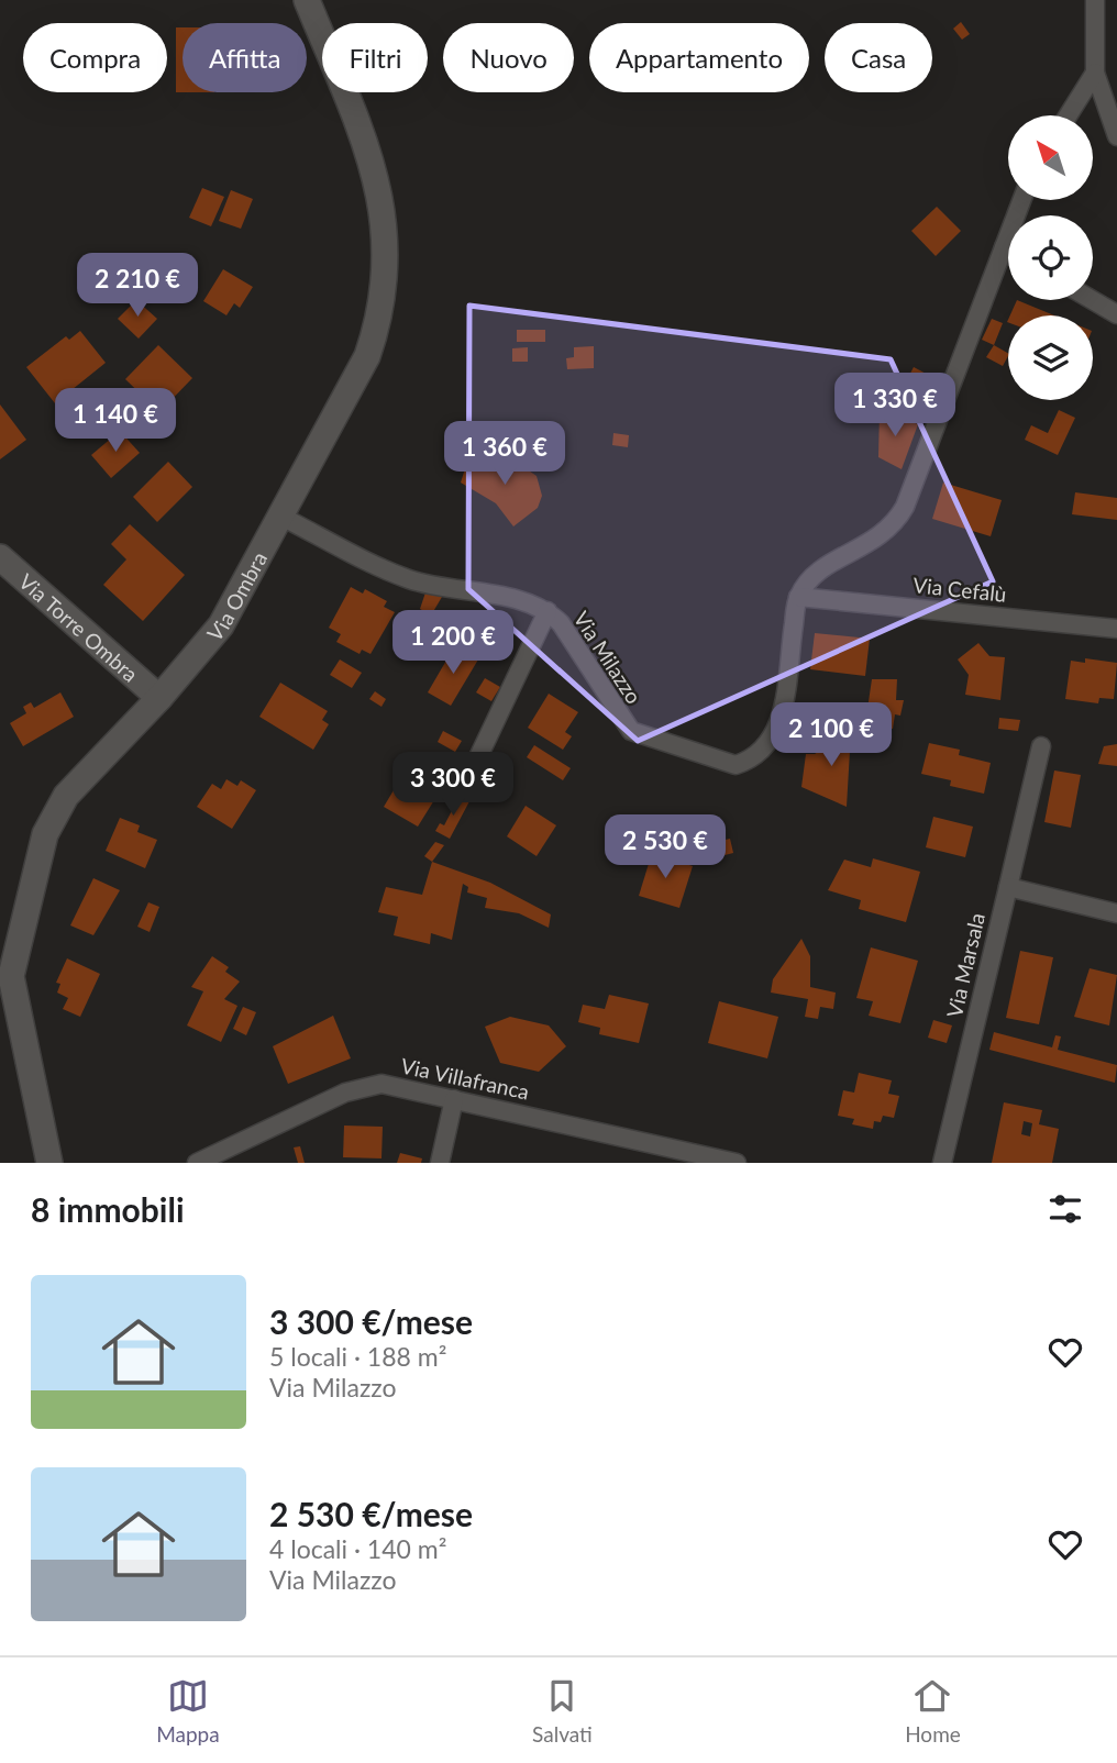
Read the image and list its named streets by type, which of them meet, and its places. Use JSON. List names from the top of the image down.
{
  "streets": {
    "main road": ["Via Ombra", "Via Torre Ombra"],
    "street": [
      "Via Cefalù",
      "Via Milazzo",
      "Via Marsala",
      "Via Villafranca"
    ]
  },
  "crossings": [
    ["Via Cefalù", "Via Milazzo"],
    ["Via Ombra", "Via Torre Ombra"],
    ["Via Ombra", "Via Milazzo"]
  ],
  "north": "top left",
  "page": {
    "chip": [
      "Compra",
      "Affitta",
      "Filtri",
      "Nuovo",
      "Appartamento",
      "Casa"
    ],
    "price": [
      "2 210 €",
      "1 330 €",
      "1 140 €",
      "1 360 €",
      "1 200 €",
      "2 100 €",
      "3 300 €",
      "2 530 €"
    ],
    "heading": "8 immobili",
    "list": [
      {
        "name": "3 300 €/mese",
        "note": "5 locali · 188 m² · Via Milazzo"
      },
      {
        "name": "2 530 €/mese",
        "note": "4 locali · 140 m² · Via Milazzo"
      }
    ],
    "tabs": ["Mappa", "Salvati", "Home"]
  }
}
